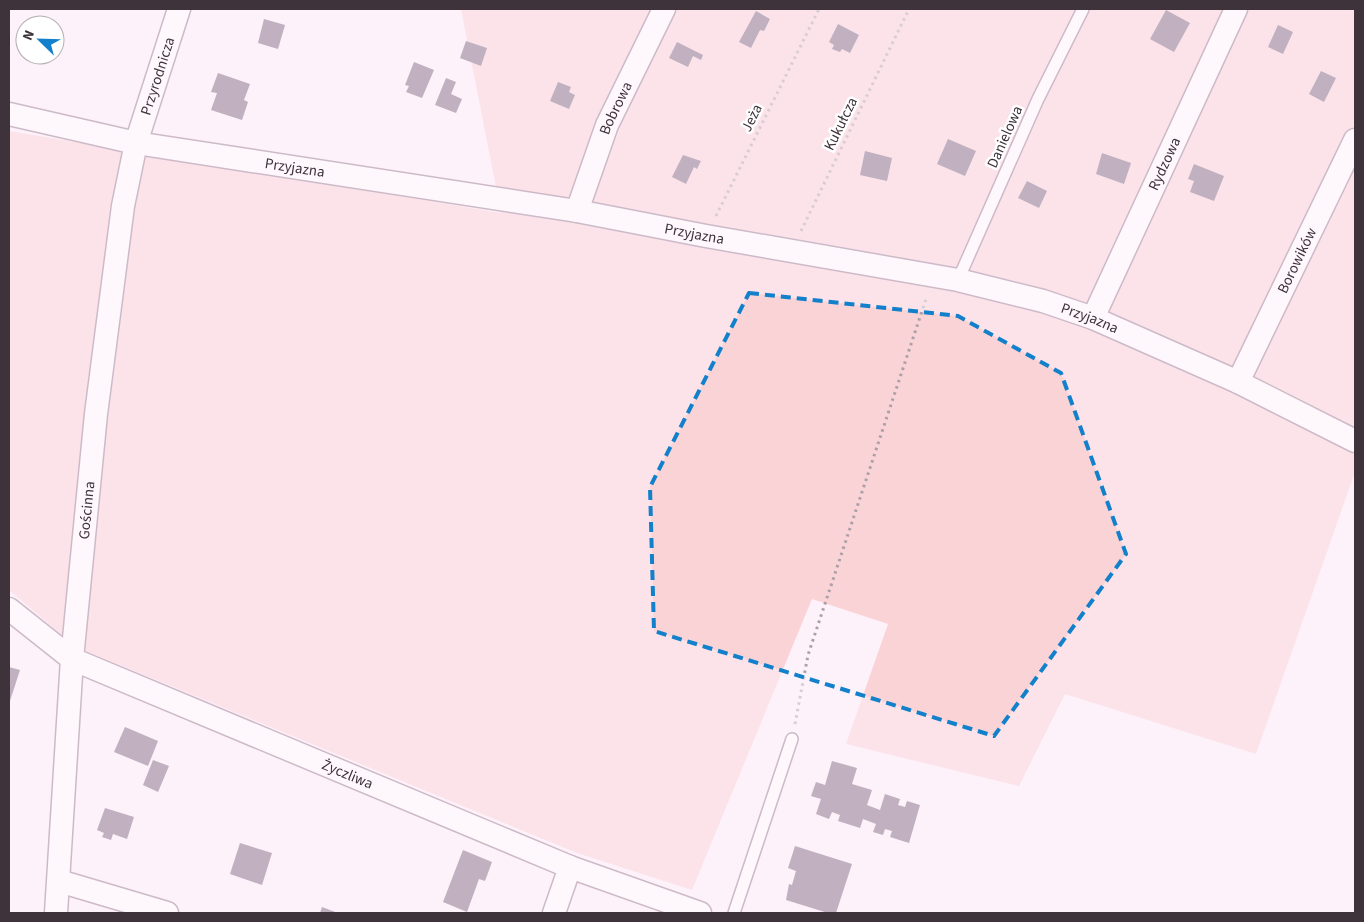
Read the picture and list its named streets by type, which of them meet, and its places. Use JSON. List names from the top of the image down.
{
  "streets": {
    "street": [
      "Przyrodnicza",
      "Bobrowa",
      "Rydzowa",
      "Przyjazna",
      "Borowików",
      "Gościnna",
      "Życzliwa"
    ],
    "lane": ["Danielowa"],
    "path": ["Jeża", "Kukułcza"]
  },
  "crossings": [
    ["Przyrodnicza", "Przyjazna"],
    ["Przyrodnicza", "Gościnna"],
    ["Bobrowa", "Przyjazna"],
    ["Jeża", "Przyjazna"],
    ["Kukułcza", "Przyjazna"],
    ["Danielowa", "Przyjazna"],
    ["Rydzowa", "Przyjazna"],
    ["Przyjazna", "Borowików"],
    ["Przyjazna", "Gościnna"],
    ["Gościnna", "Życzliwa"]
  ],
  "north": "top left"
}
